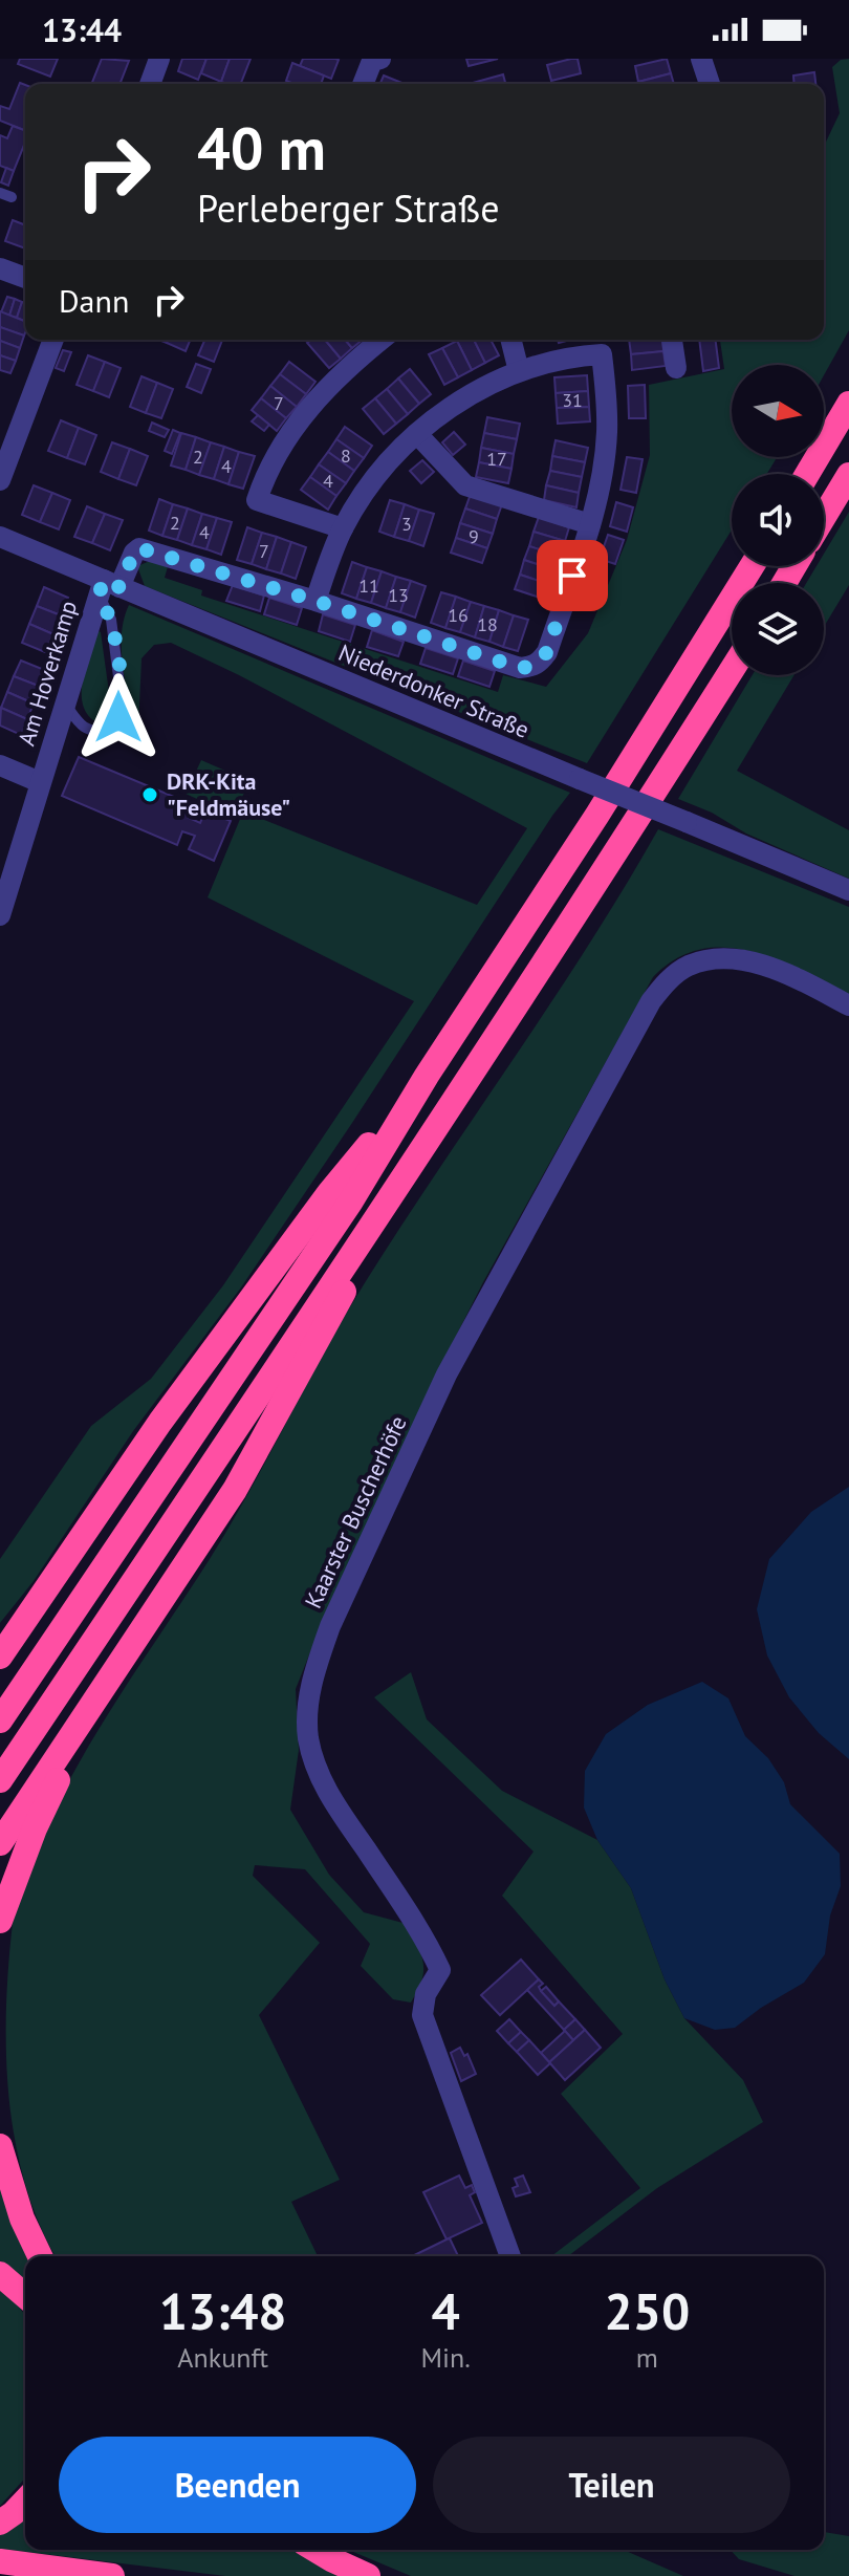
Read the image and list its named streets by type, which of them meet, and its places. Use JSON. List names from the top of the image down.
{
  "streets": {
    "street": ["Am Hoverkamp", "Niederdonker Straße", "Kaarster Buscherhöfe"]
  },
  "crossings": [
    ["Am Hoverkamp", "Niederdonker Straße"]
  ],
  "places": ["DRK-Kita \"Feldmäuse\""],
  "house_numbers": [
    "31",
    "7",
    "8",
    "2",
    "17",
    "4",
    "4",
    "2",
    "3",
    "4",
    "9",
    "7",
    "11",
    "13",
    "16",
    "18"
  ],
  "north": "right",
  "page": {
    "status": "13:44",
    "turn": ["40 m", "Perleberger Straße"],
    "then": "Dann",
    "eta": [
      "13:48",
      "Ankunft",
      "4",
      "Min.",
      "250",
      "m"
    ],
    "buttons": ["Beenden", "Teilen"]
  }
}
